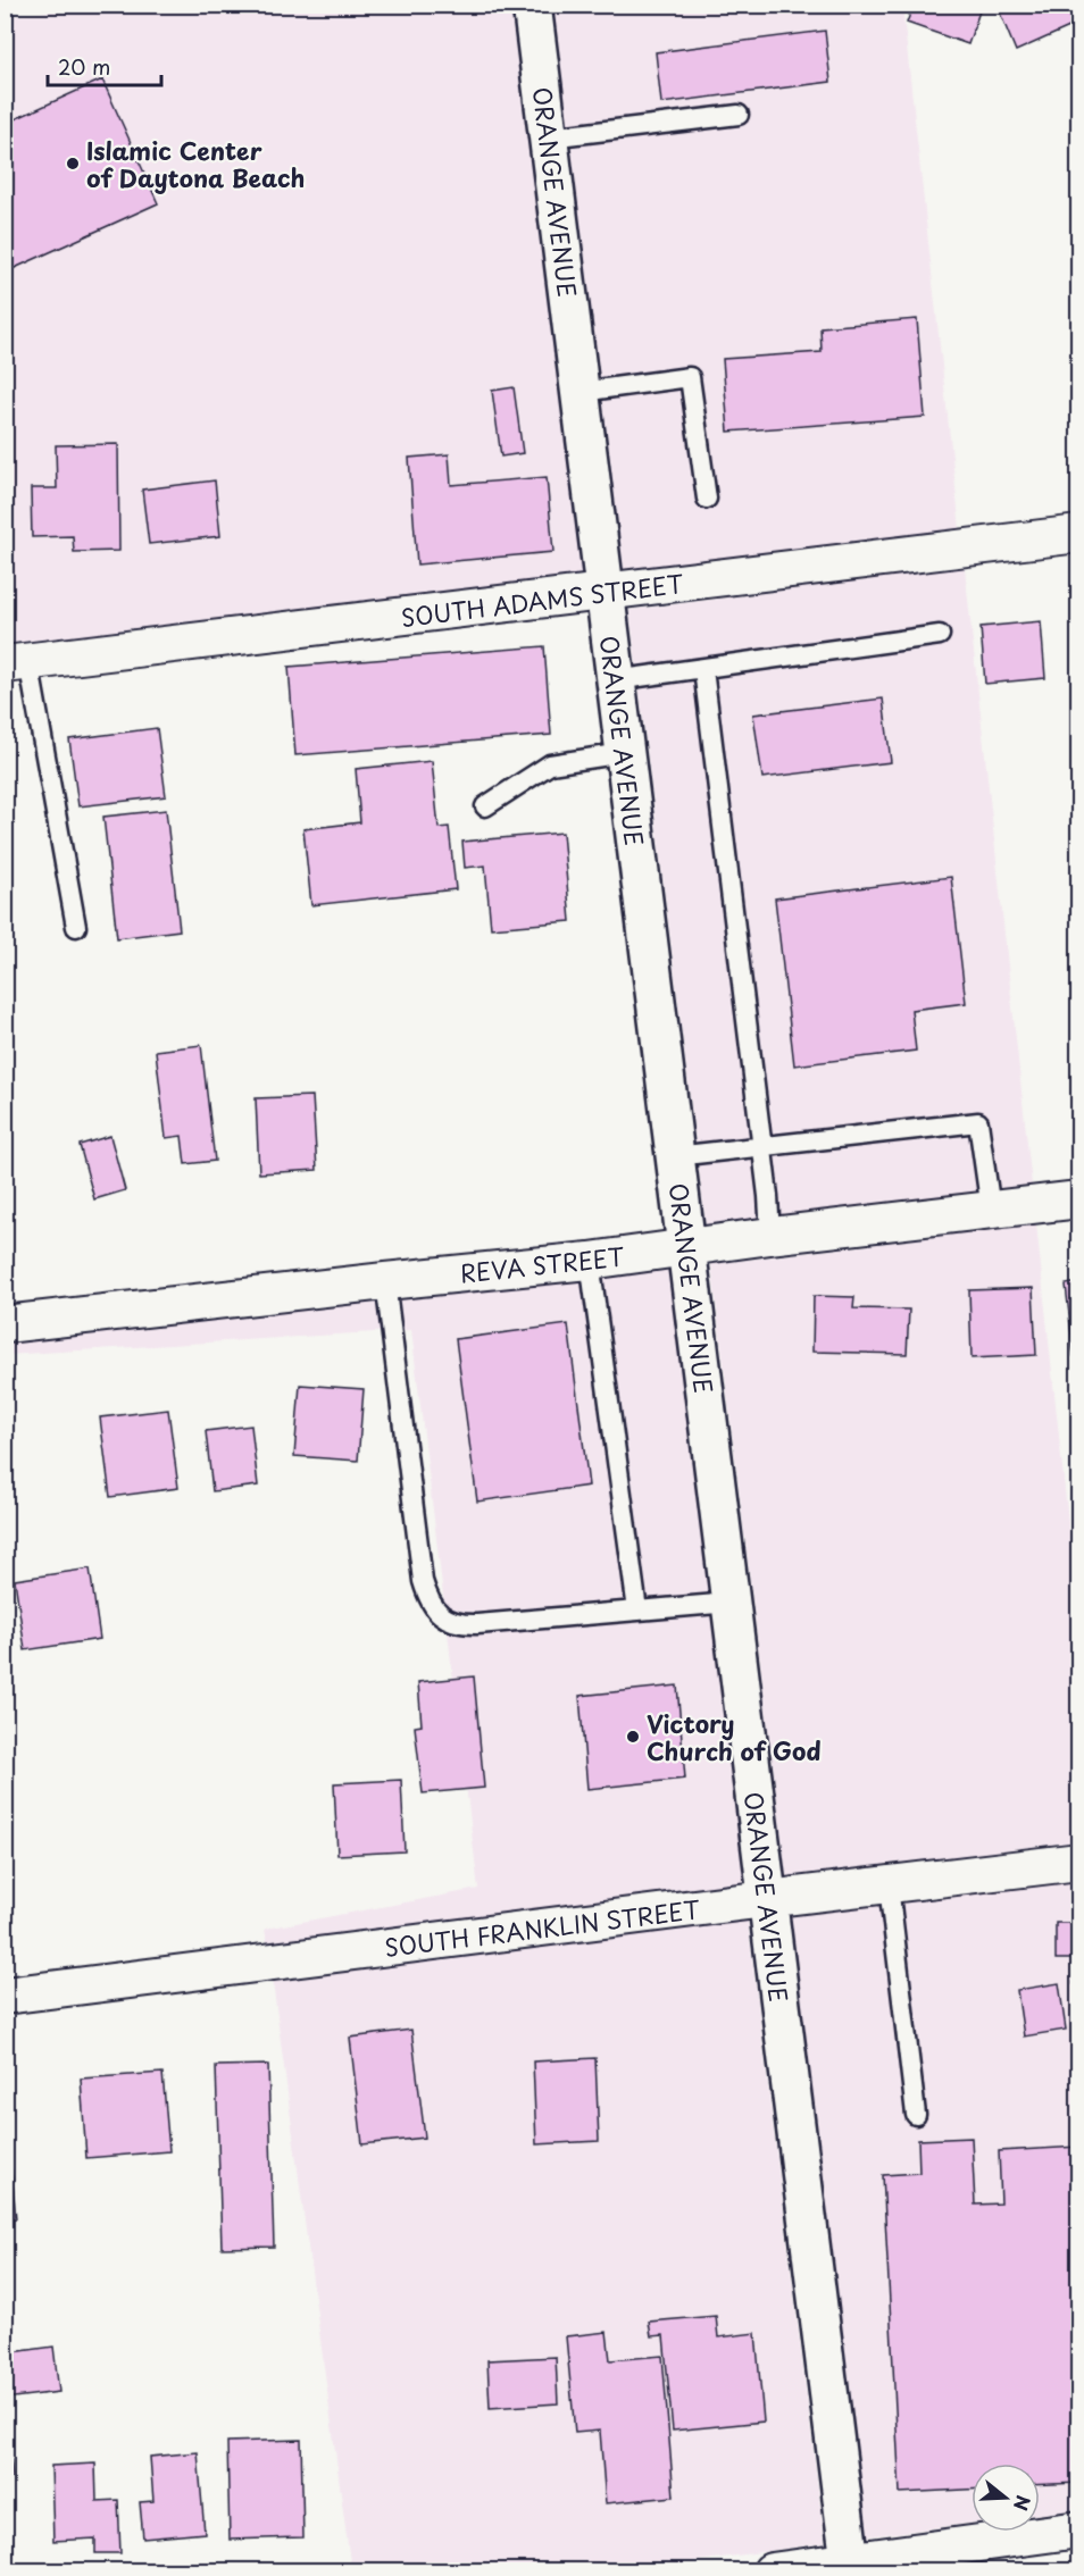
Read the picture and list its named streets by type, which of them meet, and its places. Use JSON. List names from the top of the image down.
{
  "streets": {
    "street": [
      "ORANGE AVENUE",
      "SOUTH ADAMS STREET",
      "REVA STREET",
      "SOUTH FRANKLIN STREET"
    ]
  },
  "crossings": [
    ["ORANGE AVENUE", "SOUTH ADAMS STREET"],
    ["ORANGE AVENUE", "REVA STREET"],
    ["ORANGE AVENUE", "SOUTH FRANKLIN STREET"]
  ],
  "places": ["Islamic Center of Daytona Beach", "Victory Church of God"],
  "scale_bar": "20 m",
  "north": "right"
}
